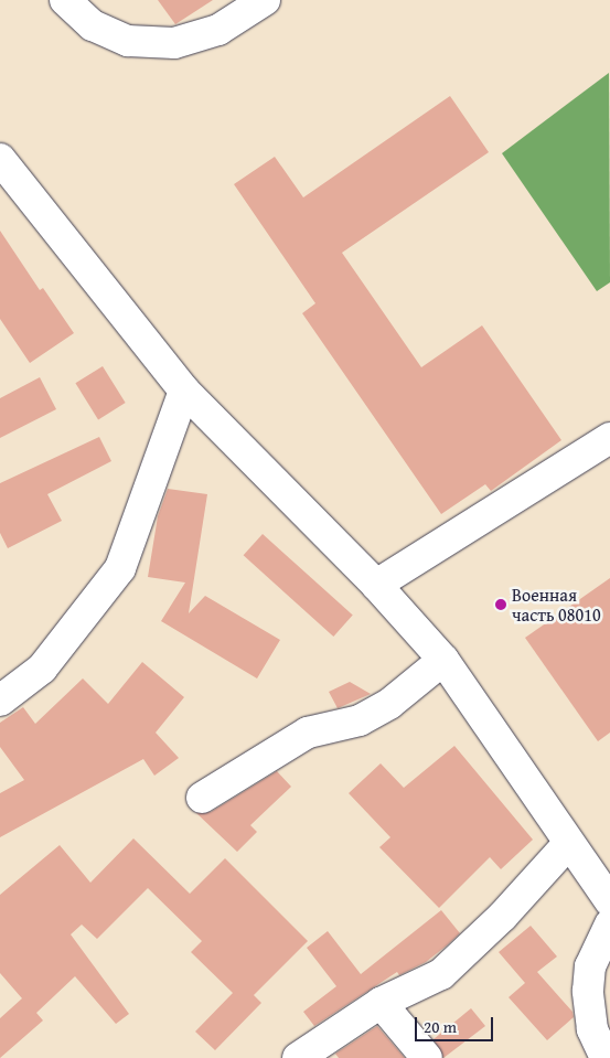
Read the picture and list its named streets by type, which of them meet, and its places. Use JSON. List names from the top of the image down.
{
  "places": ["Военная часть 08010"],
  "scale_bar": "20 m"
}
